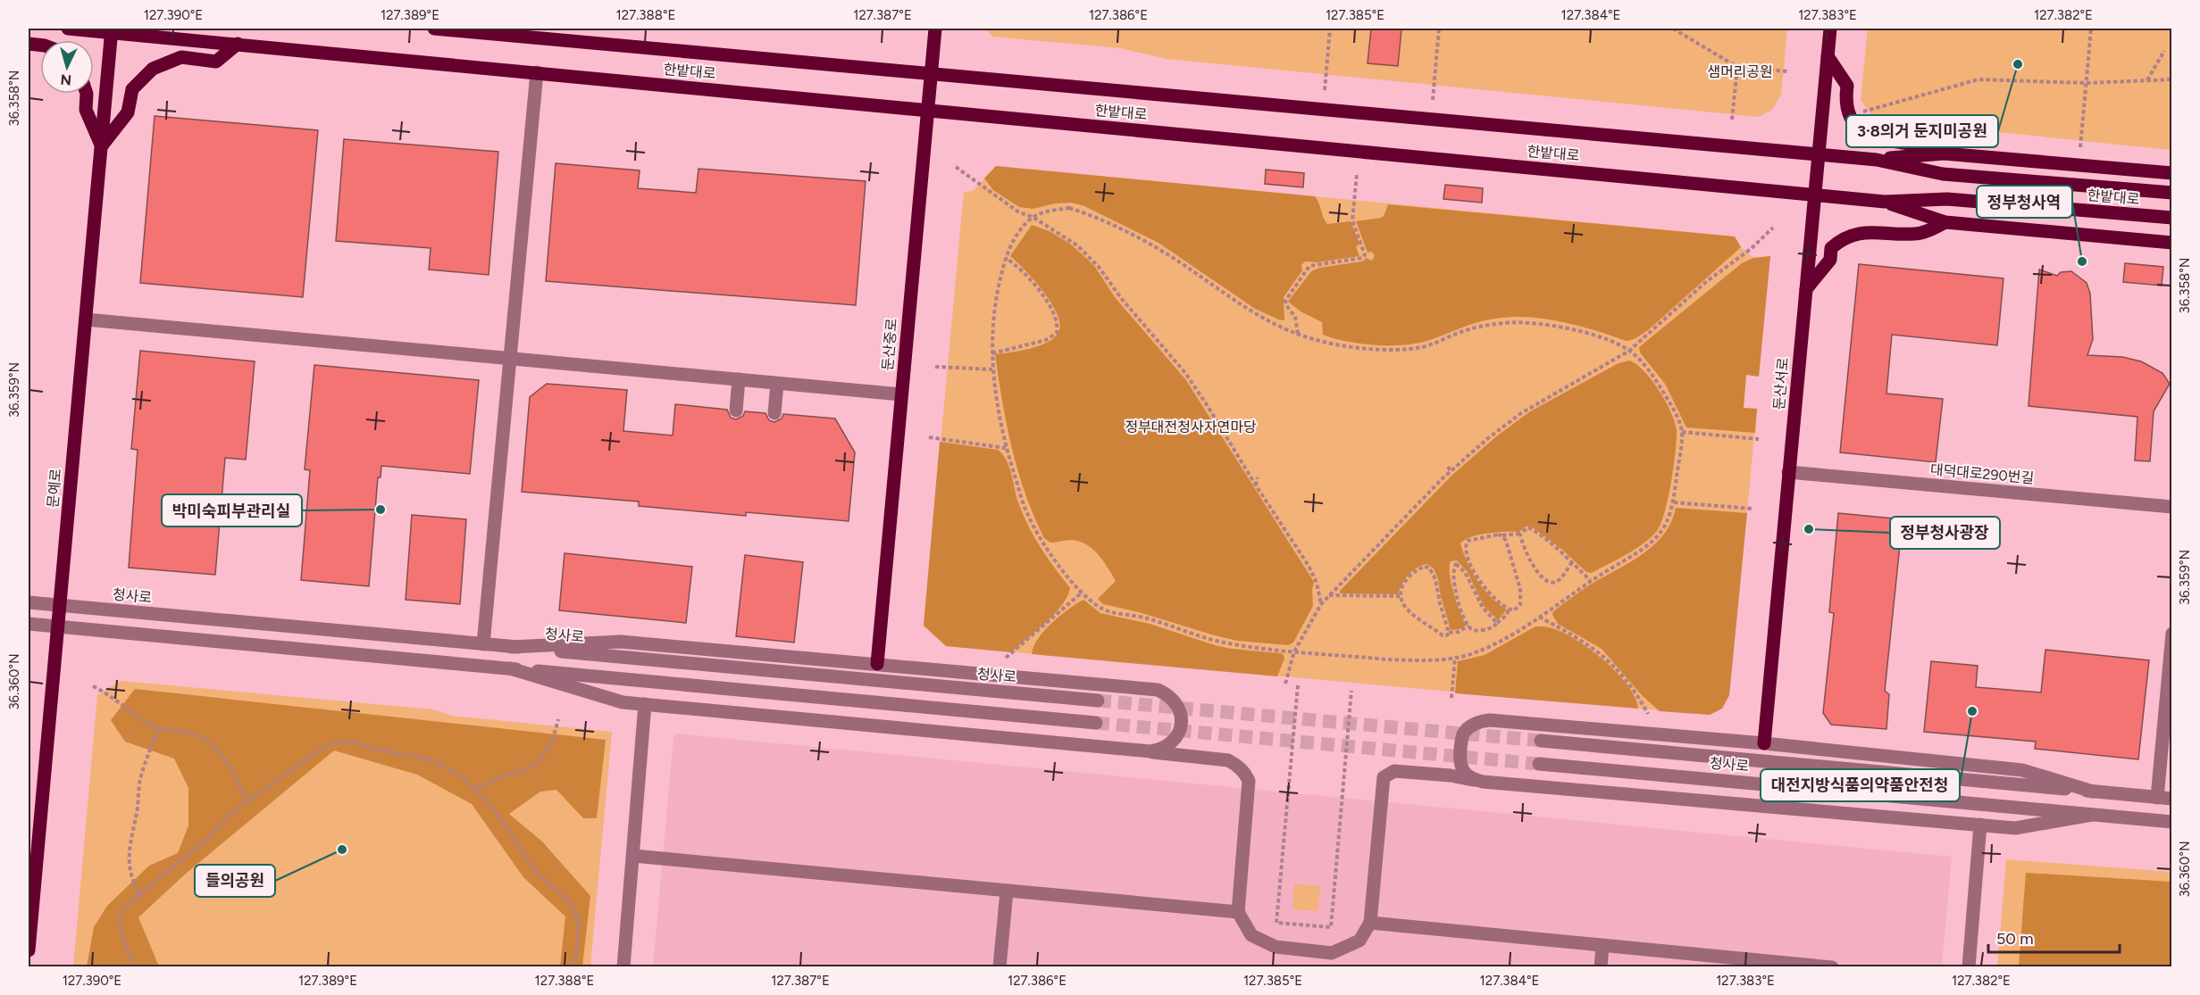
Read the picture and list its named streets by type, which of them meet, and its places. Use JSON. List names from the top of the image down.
{
  "streets": {
    "main road": [
      "한밭대로",
      "둔산중로",
      "둔산서로",
      "문예로"
    ],
    "street": ["대덕대로290번길", "청사로"]
  },
  "crossings": [
    ["한밭대로", "둔산중로"],
    ["한밭대로", "둔산서로"],
    ["한밭대로", "문예로"],
    ["둔산서로", "대덕대로290번길"],
    ["문예로", "청사로"]
  ],
  "parks": ["샘머리공원", "정부대전청사자연마당"],
  "places": [
    "3·8의거 둔지미공원",
    "정부청사역",
    "박미숙피부관리실",
    "정부청사광장",
    "대전지방식품의약품안전청",
    "들의공원"
  ],
  "scale_bar": "50 m",
  "north": "bottom",
  "coordinates": [
    "127.390°E",
    "127.389°E",
    "127.388°E",
    "127.387°E",
    "127.386°E",
    "127.385°E",
    "127.384°E",
    "127.383°E",
    "127.382°E",
    "36.358°N",
    "36.359°N",
    "36.360°N"
  ]
}
